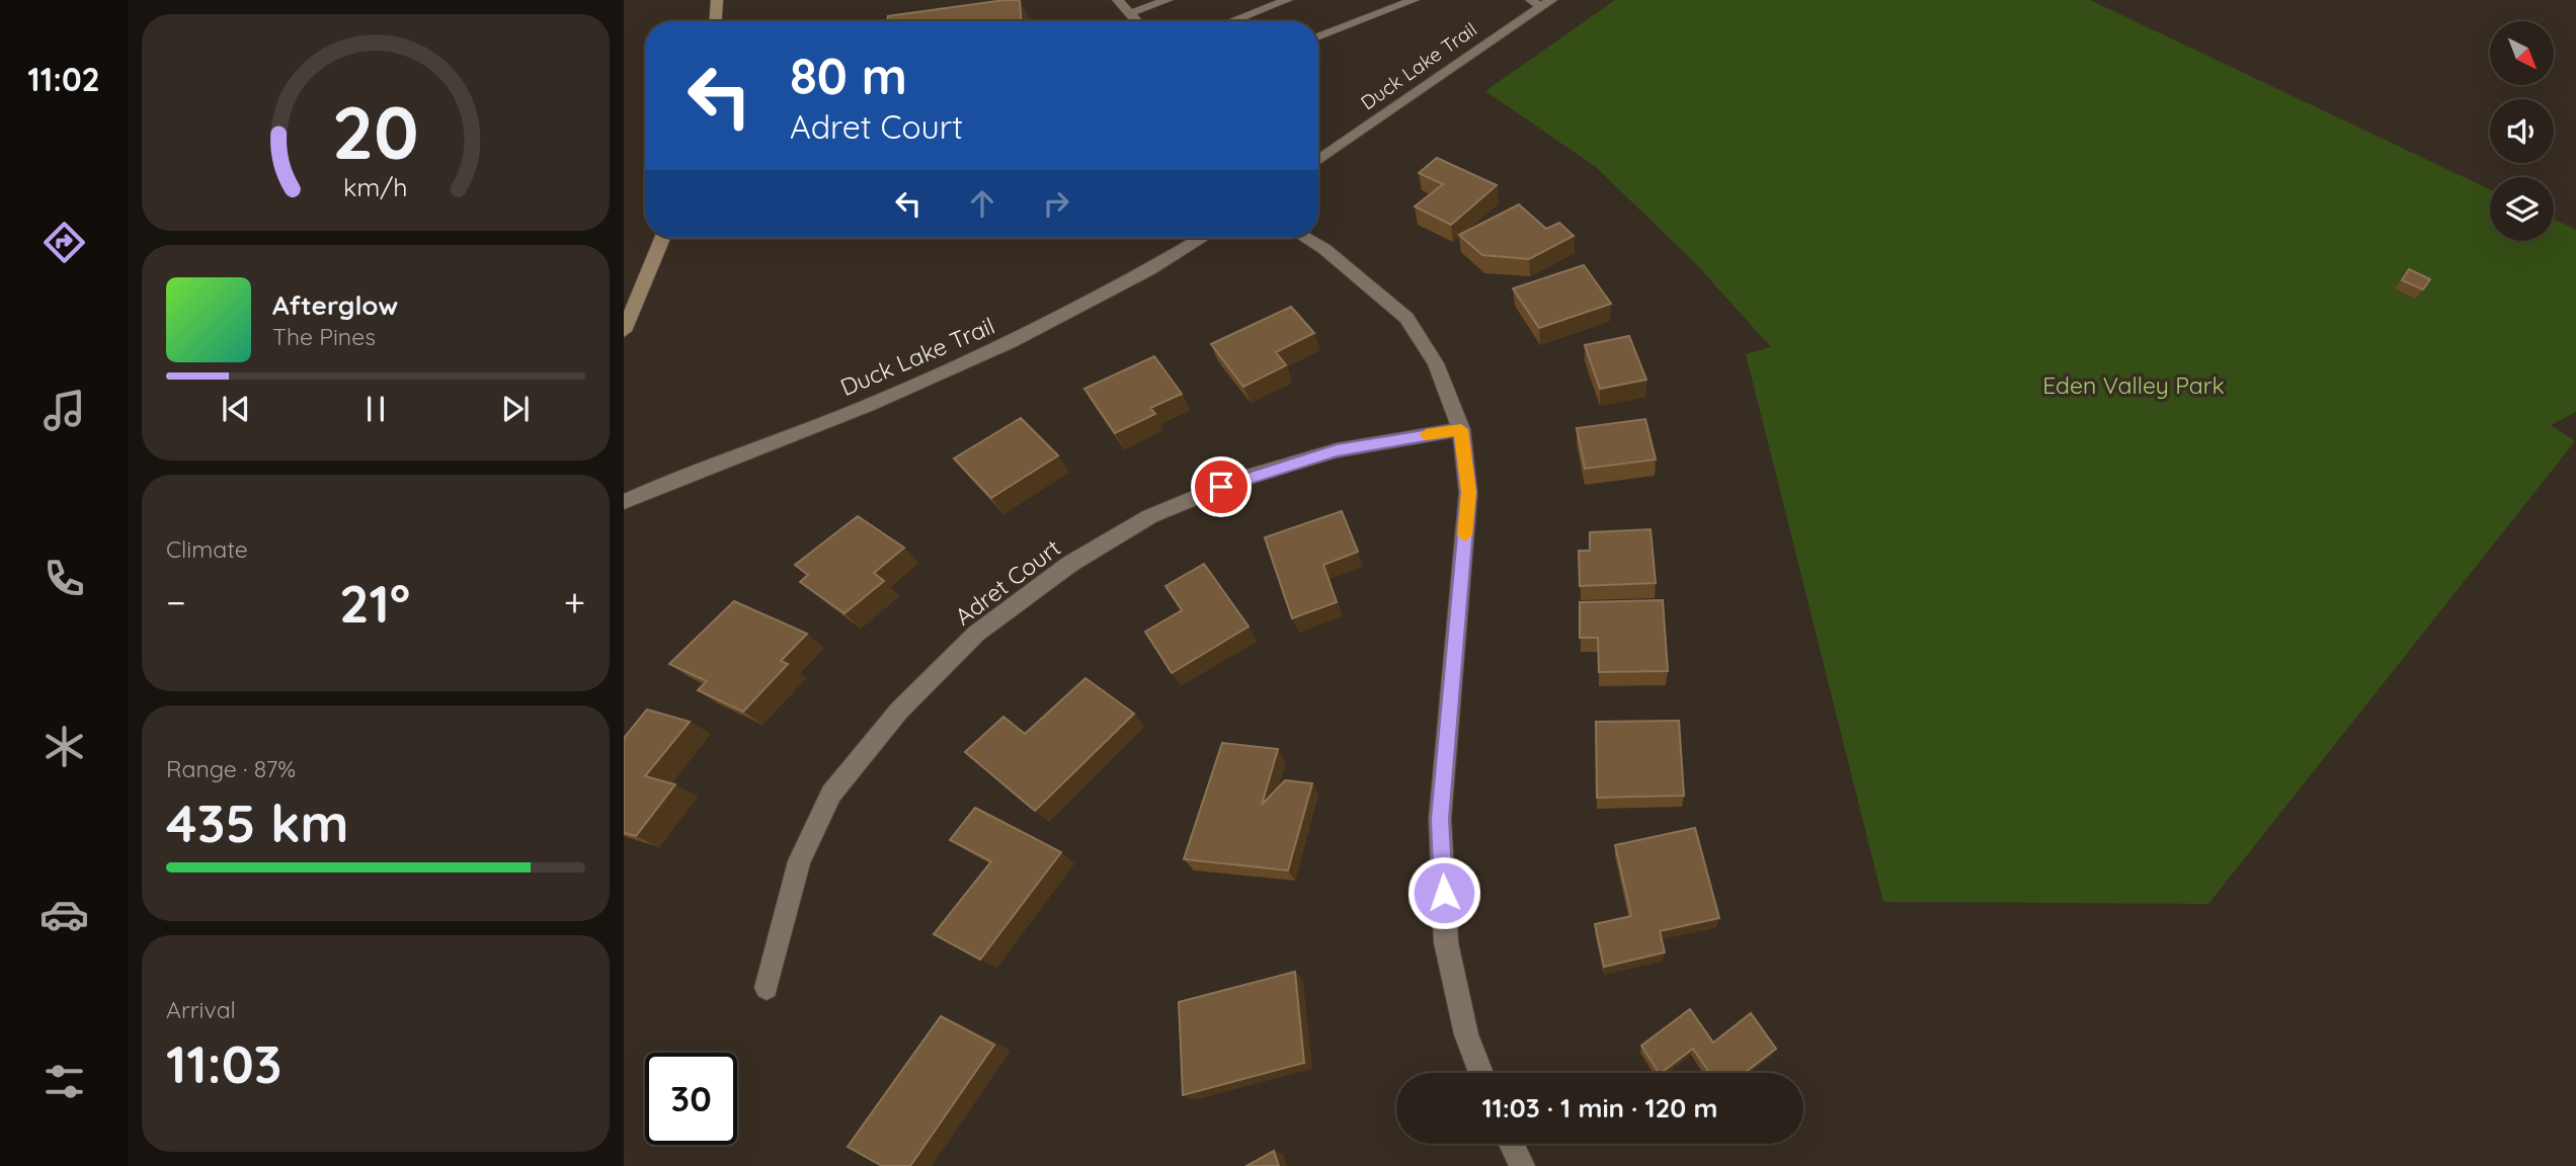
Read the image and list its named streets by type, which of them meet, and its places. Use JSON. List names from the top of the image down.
{
  "streets": {
    "street": ["Duck Lake Trail", "Adret Court"]
  },
  "parks": ["Eden Valley Park"],
  "north": "bottom right",
  "page": {
    "tabs": "11:02",
    "turn": ["80 m", "Adret Court"],
    "song": ["Afterglow", "The Pines"],
    "tile": [
      "Climate",
      ["Range · 87%", "435 km"],
      ["Arrival", "11:03"]
    ],
    "heat": ["−", "21°", "+"],
    "limit": "30",
    "trip": "11:03 · 1 min · 120 m",
    "gauge": ["20", "km/h"]
  }
}
